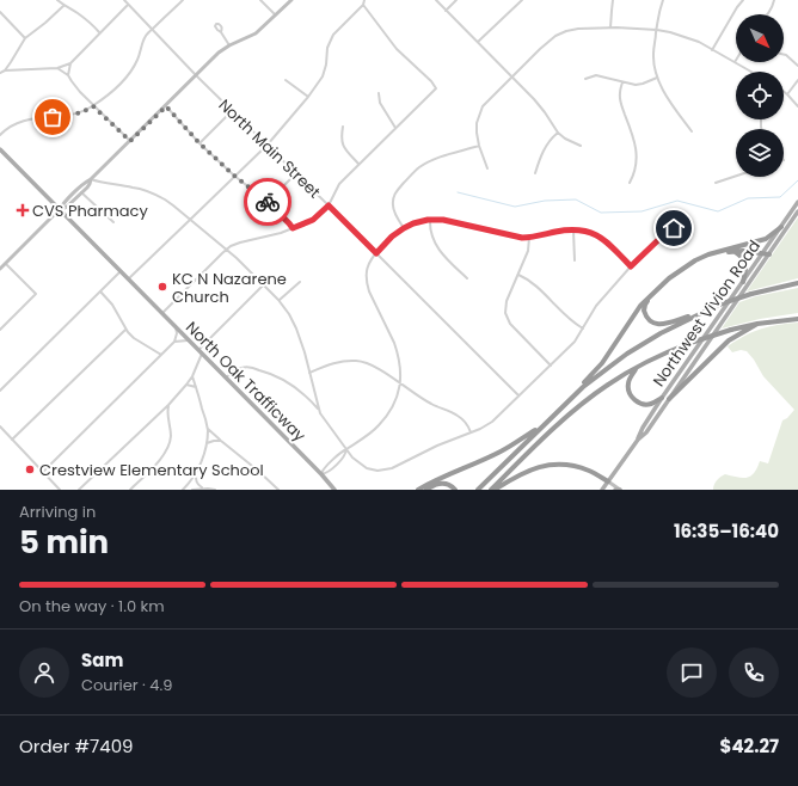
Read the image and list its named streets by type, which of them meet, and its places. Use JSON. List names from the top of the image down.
{
  "streets": {
    "main road": ["Northwest Vivion Road", "North Oak Trafficway"],
    "street": ["North Main Street"]
  },
  "places": {
    "health": ["CVS Pharmacy"],
    "other": ["KC N Nazarene Church", "Crestview Elementary School"]
  },
  "north": "bottom right",
  "page": {
    "heading": ["5 min", "Arriving in", "16:35–16:40"],
    "panel": [
      "Sam",
      "Courier · 4.9",
      "Order #7409",
      "$42.27"
    ],
    "bar": "On the way · 1.0 km"
  }
}
